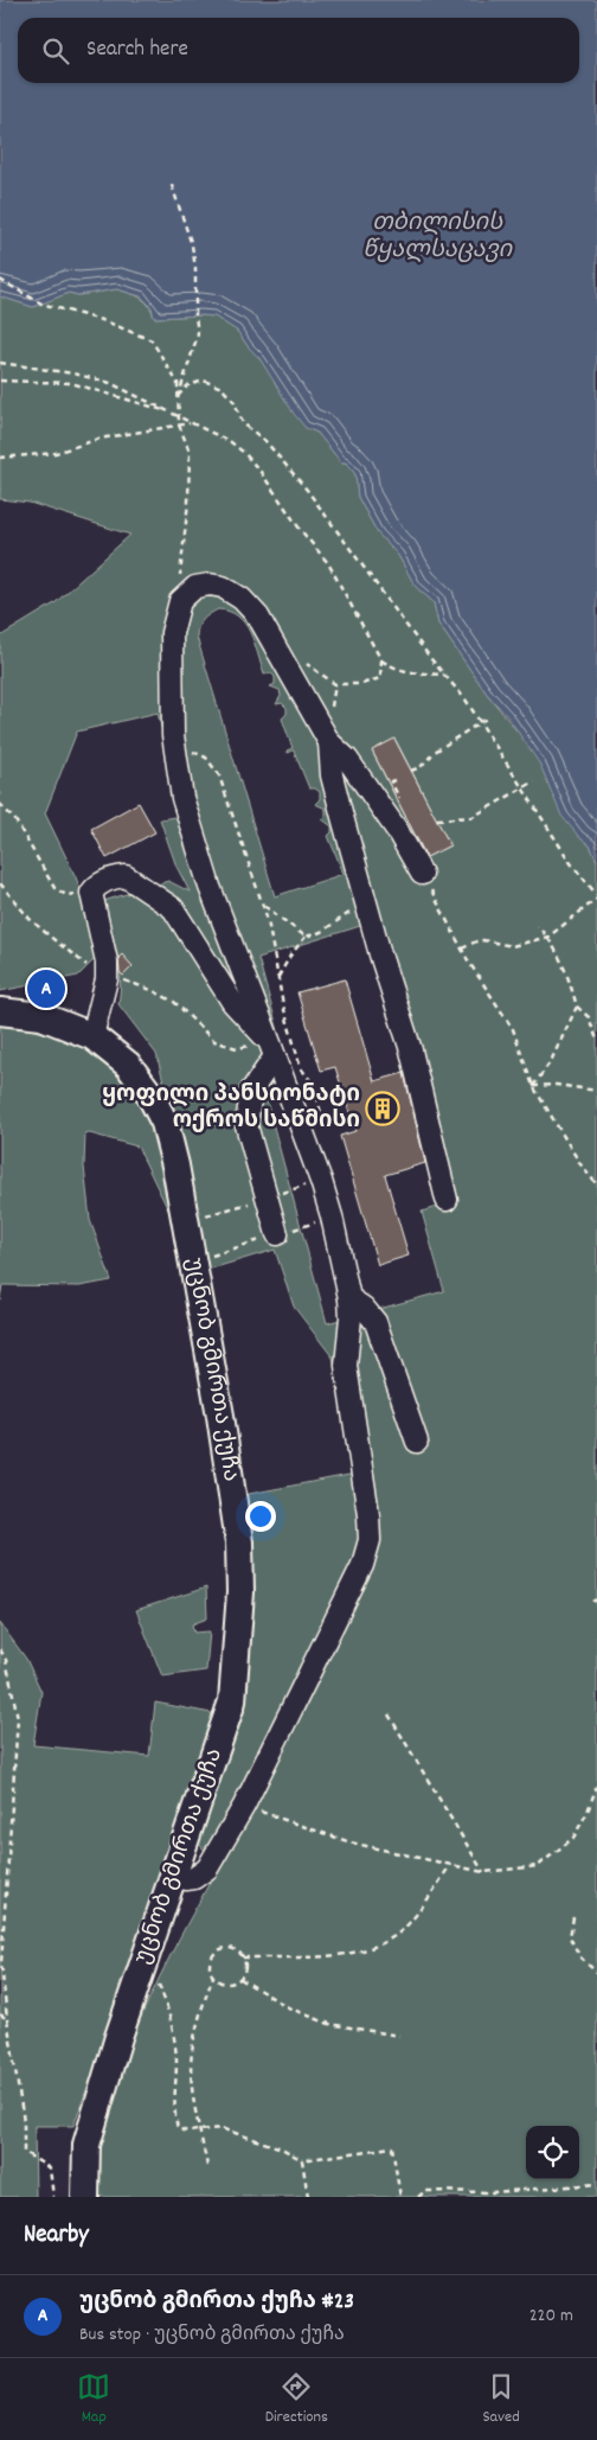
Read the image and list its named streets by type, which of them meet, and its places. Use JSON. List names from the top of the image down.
{
  "streets": {
    "main road": ["უცნობ გმირთა ქუჩა"]
  },
  "water": ["თბილისის წყალსაცავი"],
  "places": {
    "building": ["ყოფილი პანსიონატი ოქროს საწმისი"]
  },
  "page": {
    "search": "Search here",
    "pins": "A",
    "heading": "Nearby",
    "list": [
      {
        "mark": "A",
        "name": "უცნობ გმირთა ქუჩა #23",
        "note": "Bus stop · უცნობ გმირთა ქუჩა",
        "value": "220 m"
      }
    ],
    "nav": ["Map", "Directions", "Saved"]
  }
}
